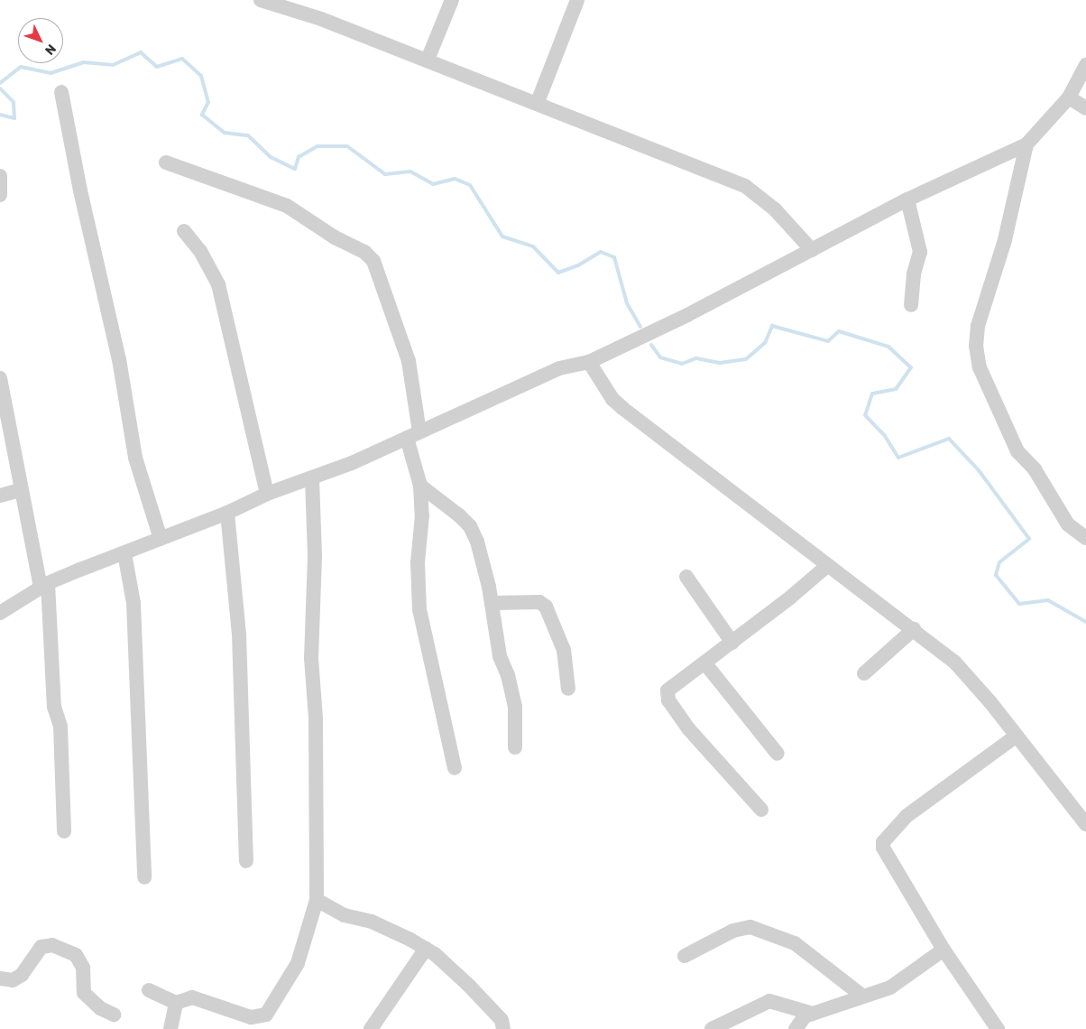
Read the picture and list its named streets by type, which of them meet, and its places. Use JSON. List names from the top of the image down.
{
  "north": "bottom right"
}
